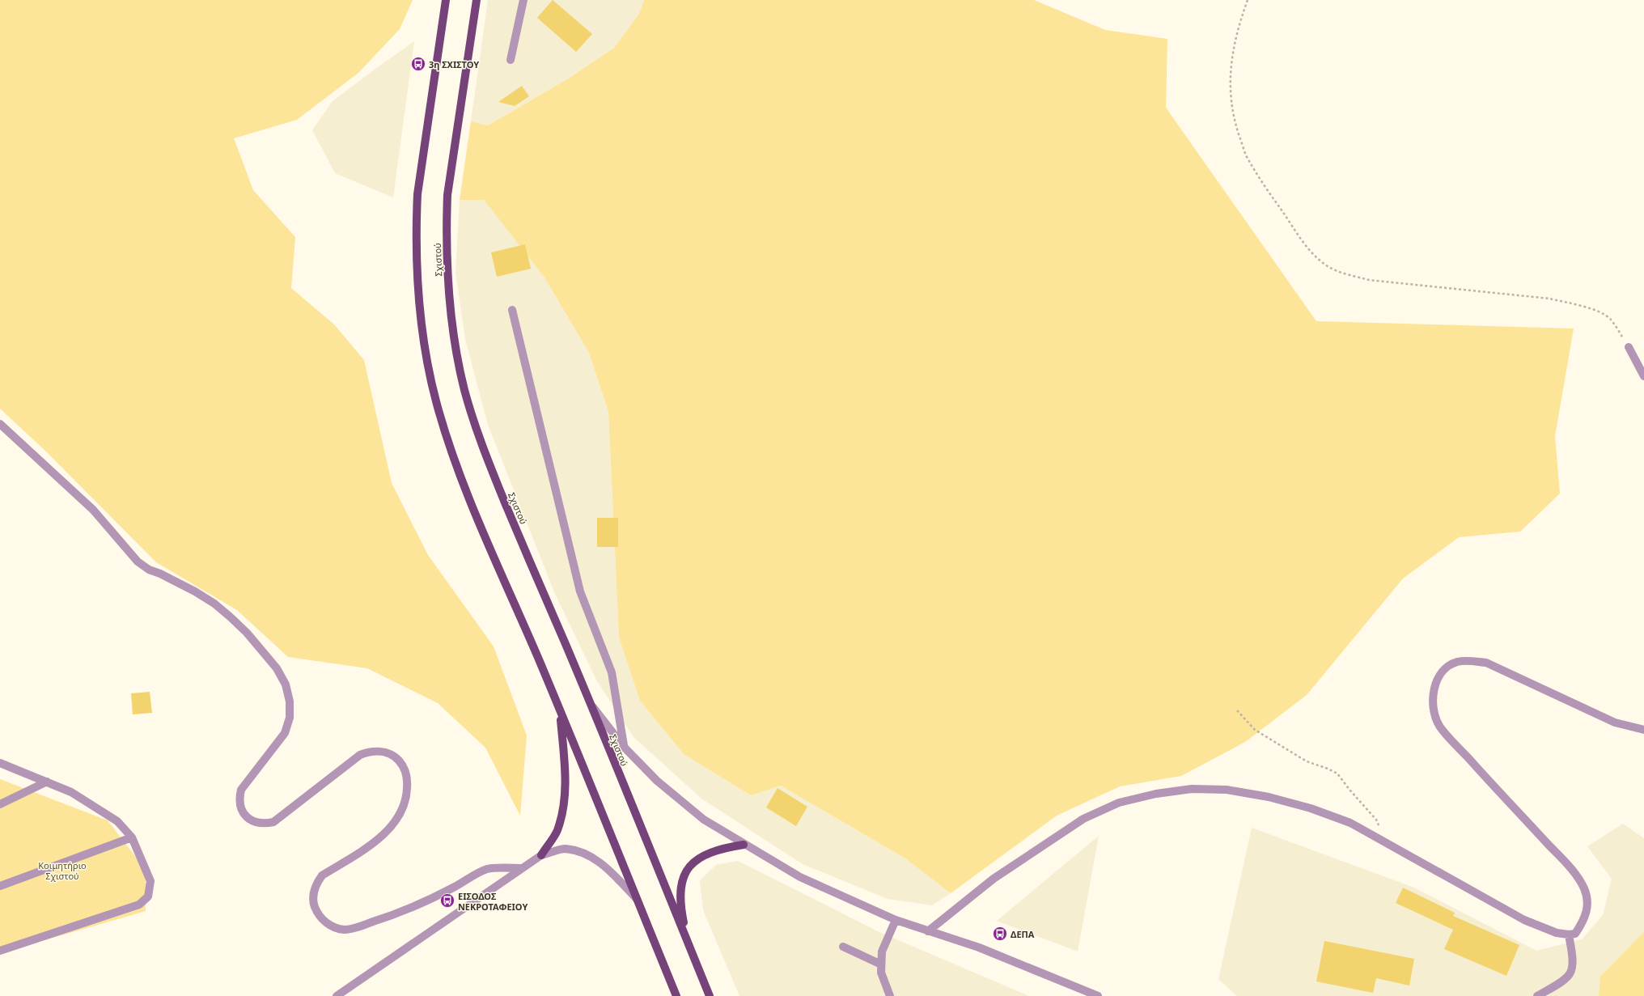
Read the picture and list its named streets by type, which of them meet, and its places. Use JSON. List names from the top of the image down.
{
  "streets": {
    "main road": ["Σχιστού"]
  },
  "parks": ["Κοιμητήριο Σχιστού"],
  "places": {
    "bus stop": ["3η ΣΧΙΣΤΟΥ", "ΕΙΣΟΔΟΣ ΝΕΚΡΟΤΑΦΕΙΟΥ", "ΔΕΠΑ"]
  }
}
